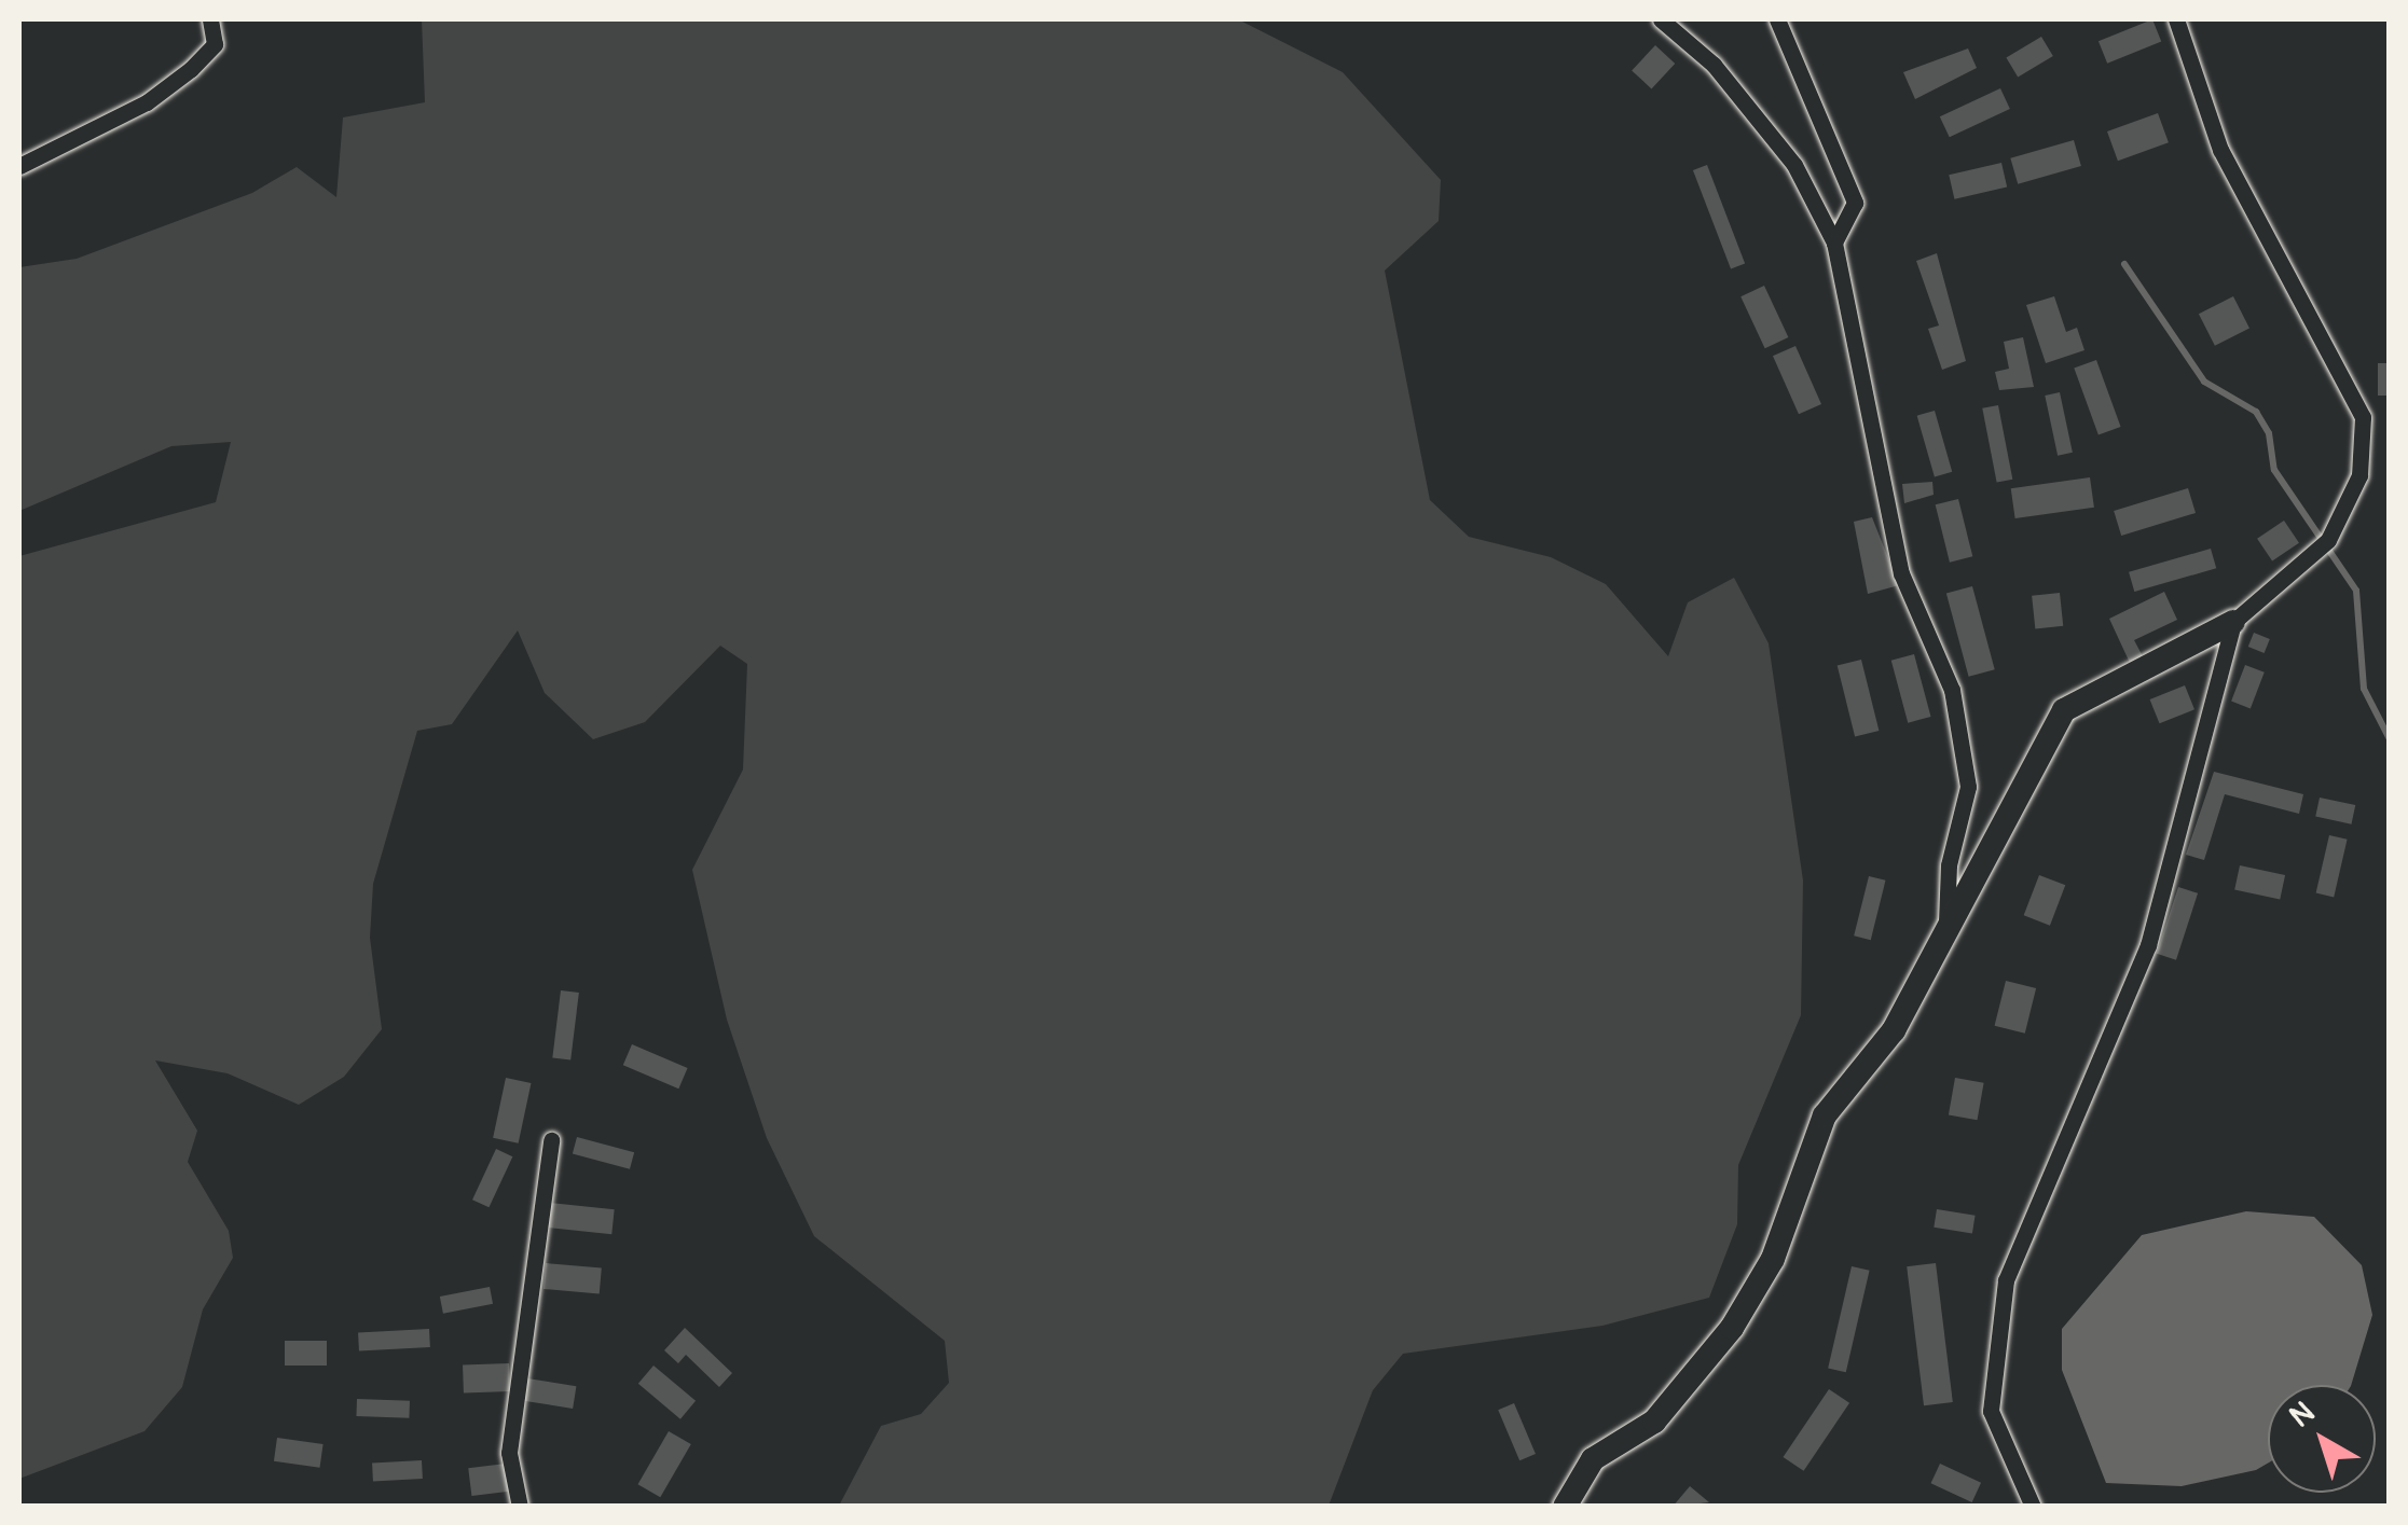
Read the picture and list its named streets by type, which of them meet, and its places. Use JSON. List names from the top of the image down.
{
  "north": "top left"
}
